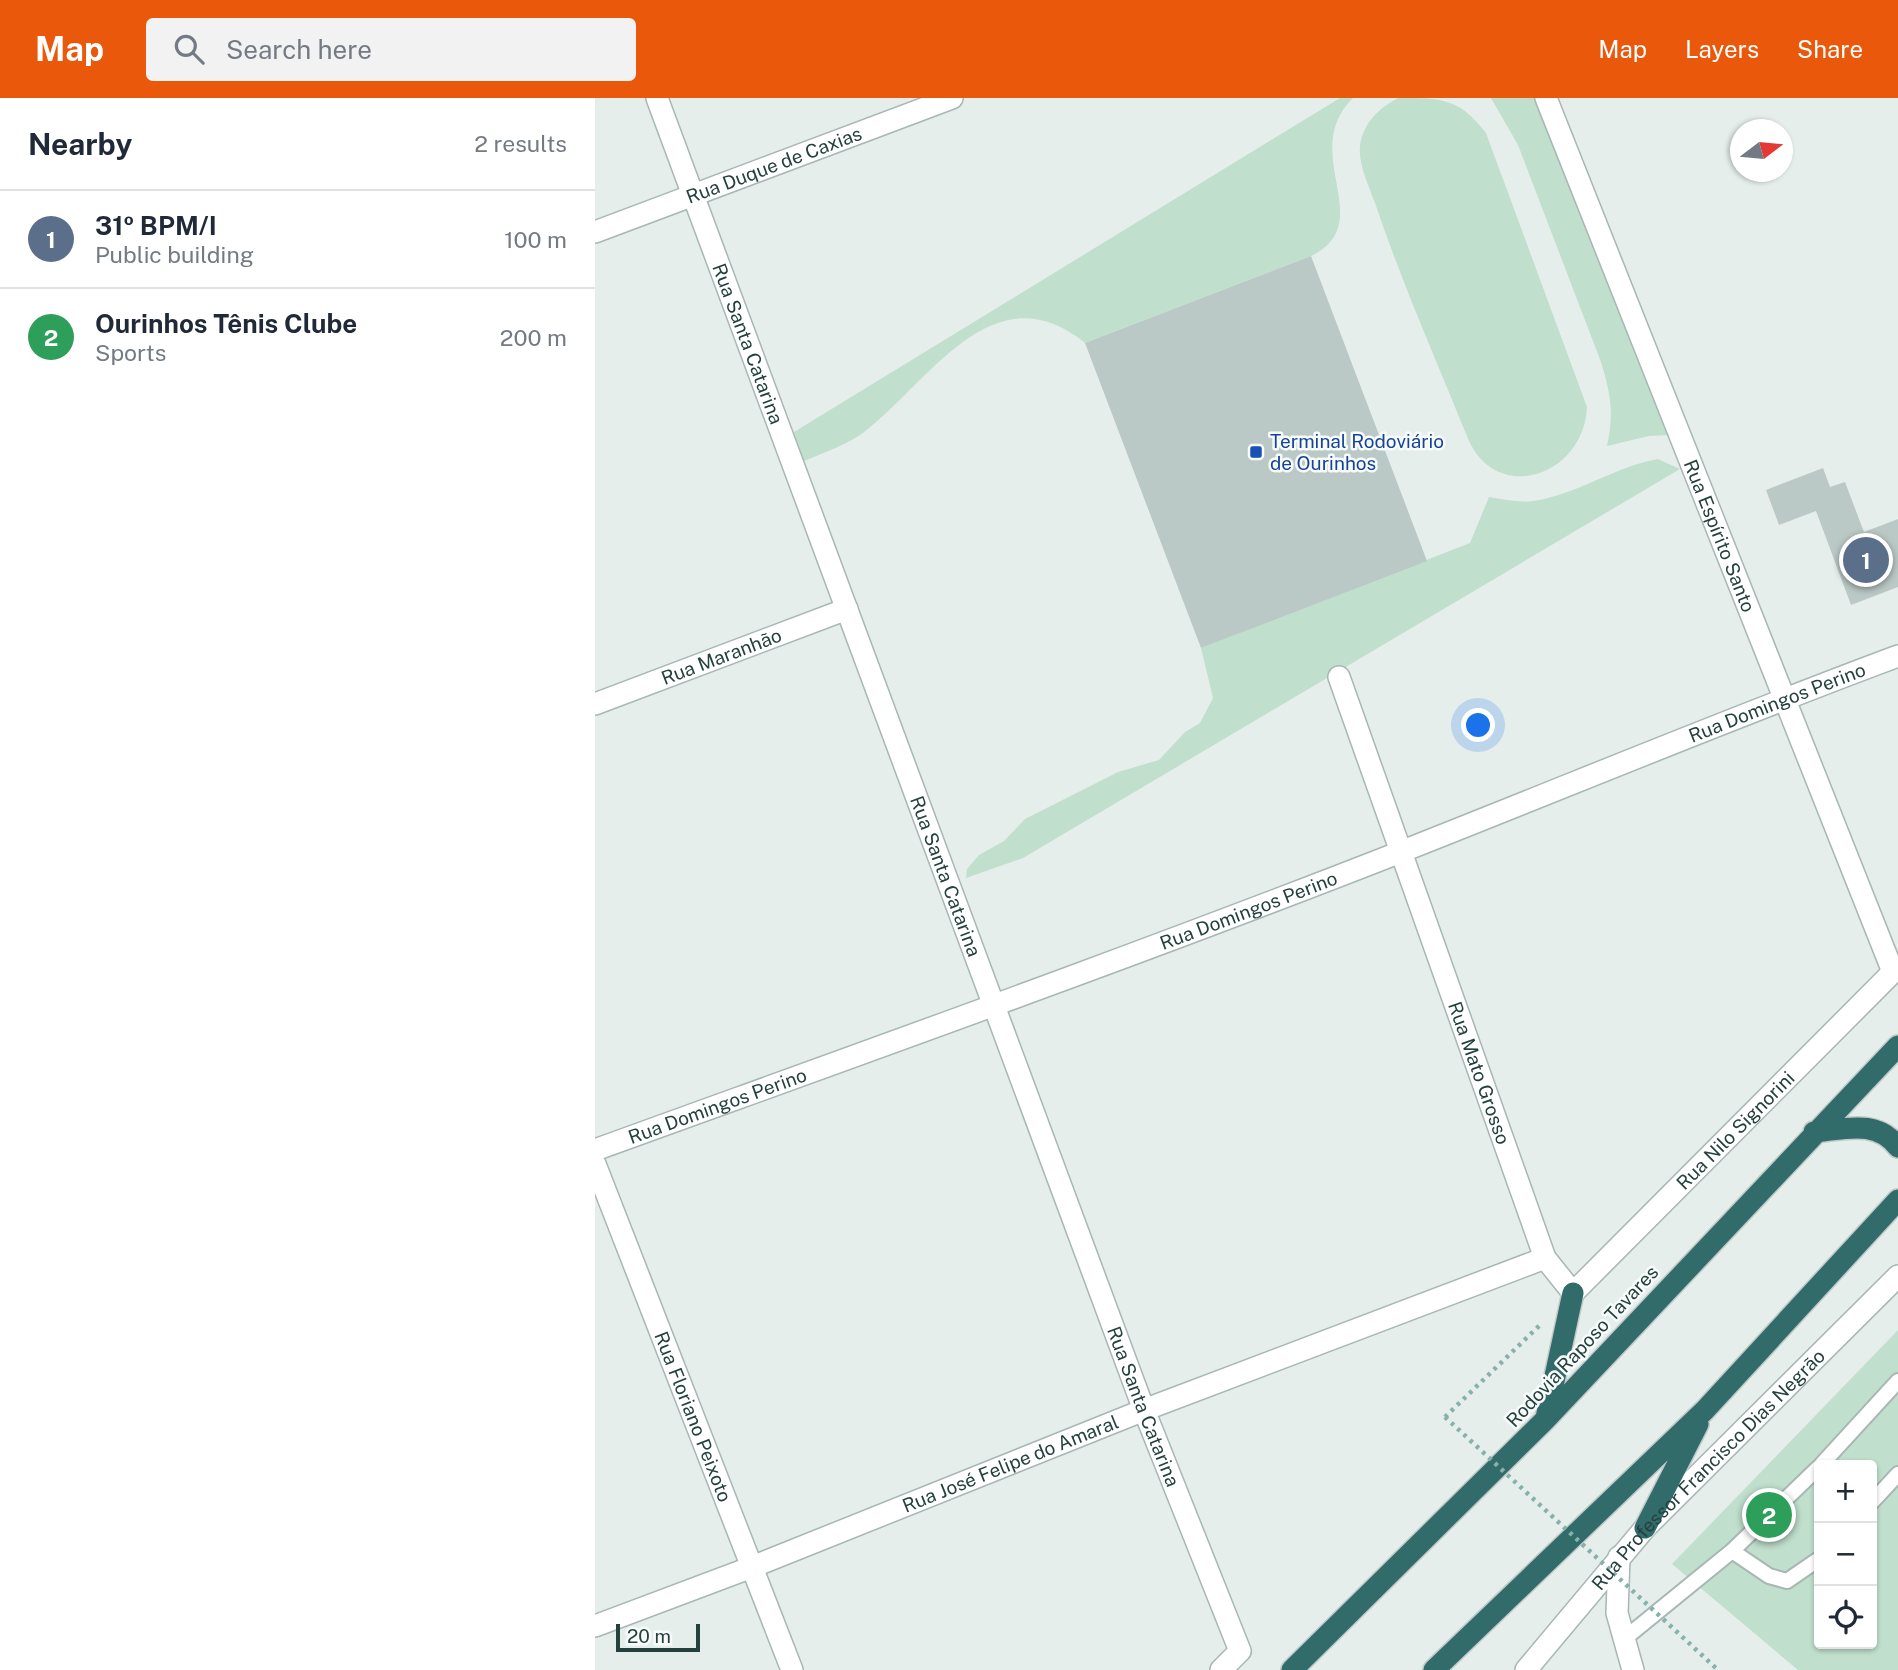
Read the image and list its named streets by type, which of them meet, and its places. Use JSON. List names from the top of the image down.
{
  "streets": {
    "highway": ["Rodovia Raposo Tavares"],
    "street": [
      "Rua Duque de Caxias",
      "Rua Santa Catarina",
      "Rua Espírito Santo",
      "Rua Maranhão",
      "Rua Domingos Perino",
      "Rua Mato Grosso",
      "Rua Nilo Signorini",
      "Rua Floriano Peixoto",
      "Rua José Felipe do Amaral",
      "Rua Professor Francisco Dias Negrão"
    ]
  },
  "crossings": [
    ["Rua Duque de Caxias", "Rua Santa Catarina"],
    ["Rua Santa Catarina", "Rua Maranhão"],
    ["Rua Santa Catarina", "Rua Domingos Perino"],
    ["Rua Santa Catarina", "Rua José Felipe do Amaral"],
    ["Rua Espírito Santo", "Rua Domingos Perino"],
    ["Rua Espírito Santo", "Rua Nilo Signorini"],
    ["Rua Domingos Perino", "Rua Mato Grosso"],
    ["Rua Mato Grosso", "Rua Nilo Signorini"],
    ["Rua Mato Grosso", "Rua José Felipe do Amaral"],
    ["Rua Floriano Peixoto", "Rua José Felipe do Amaral"]
  ],
  "places": {
    "transit": ["Terminal Rodoviário de Ourinhos"]
  },
  "scale_bar": "20 m",
  "north": "right",
  "page": {
    "header": "Map",
    "search": "Search here",
    "nav": ["Map", "Layers", "Share"],
    "heading": ["Nearby", "2 results"],
    "list": [
      {
        "mark": "1",
        "name": "31º BPM/I",
        "note": "Public building",
        "value": "100 m"
      },
      {
        "mark": "2",
        "name": "Ourinhos Tênis Clube",
        "note": "Sports",
        "value": "200 m"
      }
    ],
    "pins": ["1", "2"],
    "map_buttons": ["+", "−"],
    "scale": "20 m"
  }
}
